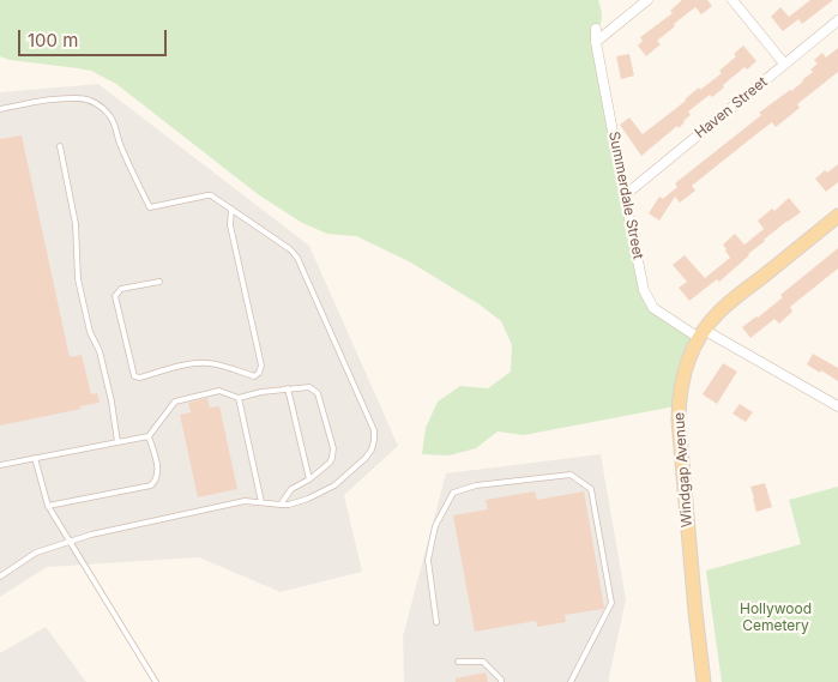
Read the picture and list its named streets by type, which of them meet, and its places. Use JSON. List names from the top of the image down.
{
  "streets": {
    "main road": ["Windgap Avenue"],
    "street": ["Haven Street", "Summerdale Street"]
  },
  "crossings": [
    ["Haven Street", "Summerdale Street"],
    ["Summerdale Street", "Windgap Avenue"]
  ],
  "parks": ["Hollywood Cemetery"],
  "scale_bar": "100 m"
}
